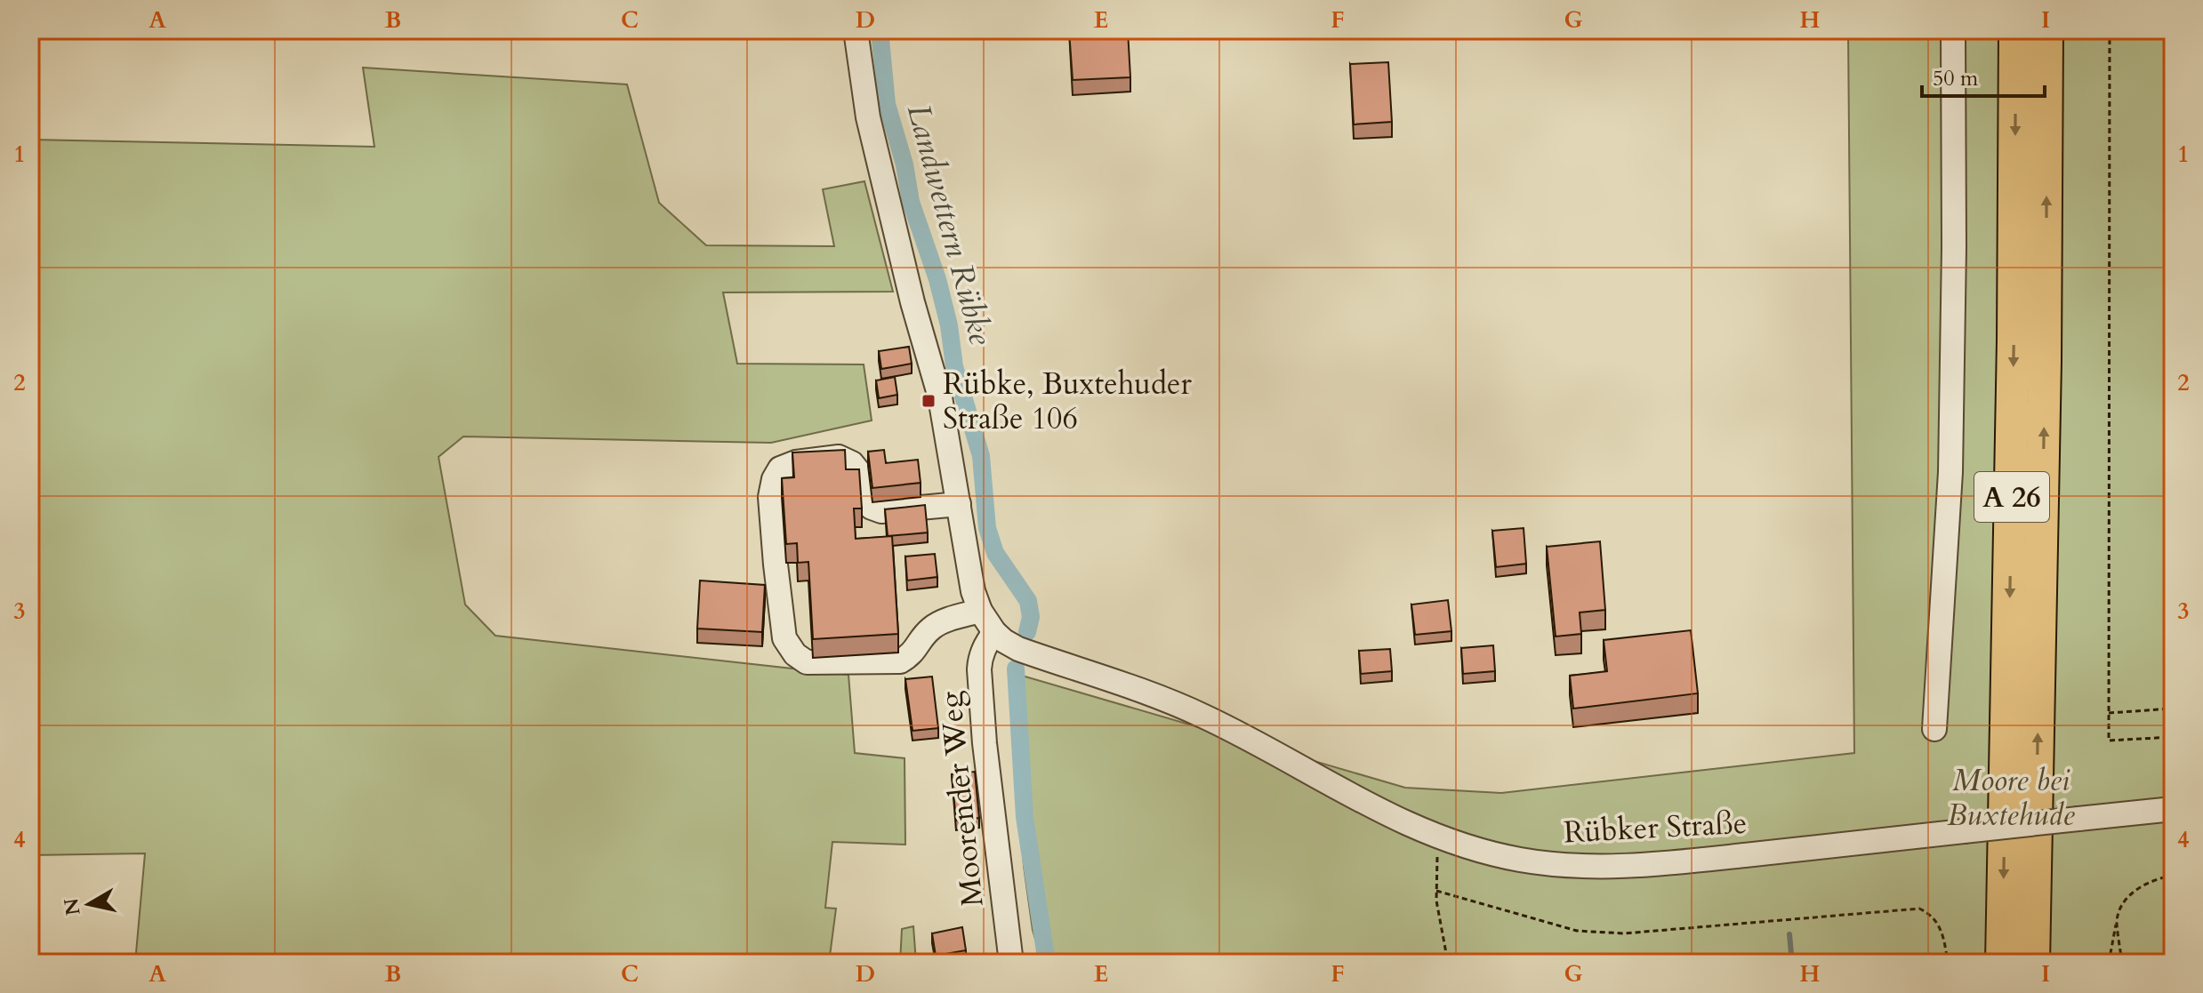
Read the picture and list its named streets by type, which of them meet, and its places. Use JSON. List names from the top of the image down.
{
  "streets": {
    "highway": ["A 26"],
    "street": ["Moorender Weg", "Rübker Straße"]
  },
  "crossings": [
    ["Moorender Weg", "Rübker Straße"]
  ],
  "water": ["Landwettern Rübke"],
  "parks": ["Moore bei Buxtehude"],
  "places": {
    "transit": ["Rübke, Buxtehuder Straße 106"]
  },
  "scale_bar": "50 m",
  "north": "left",
  "grid": {
    "columns": [
      "A",
      "B",
      "C",
      "D",
      "E",
      "F",
      "G",
      "H",
      "I"
    ],
    "rows": [
      "1",
      "2",
      "3",
      "4"
    ]
  }
}
